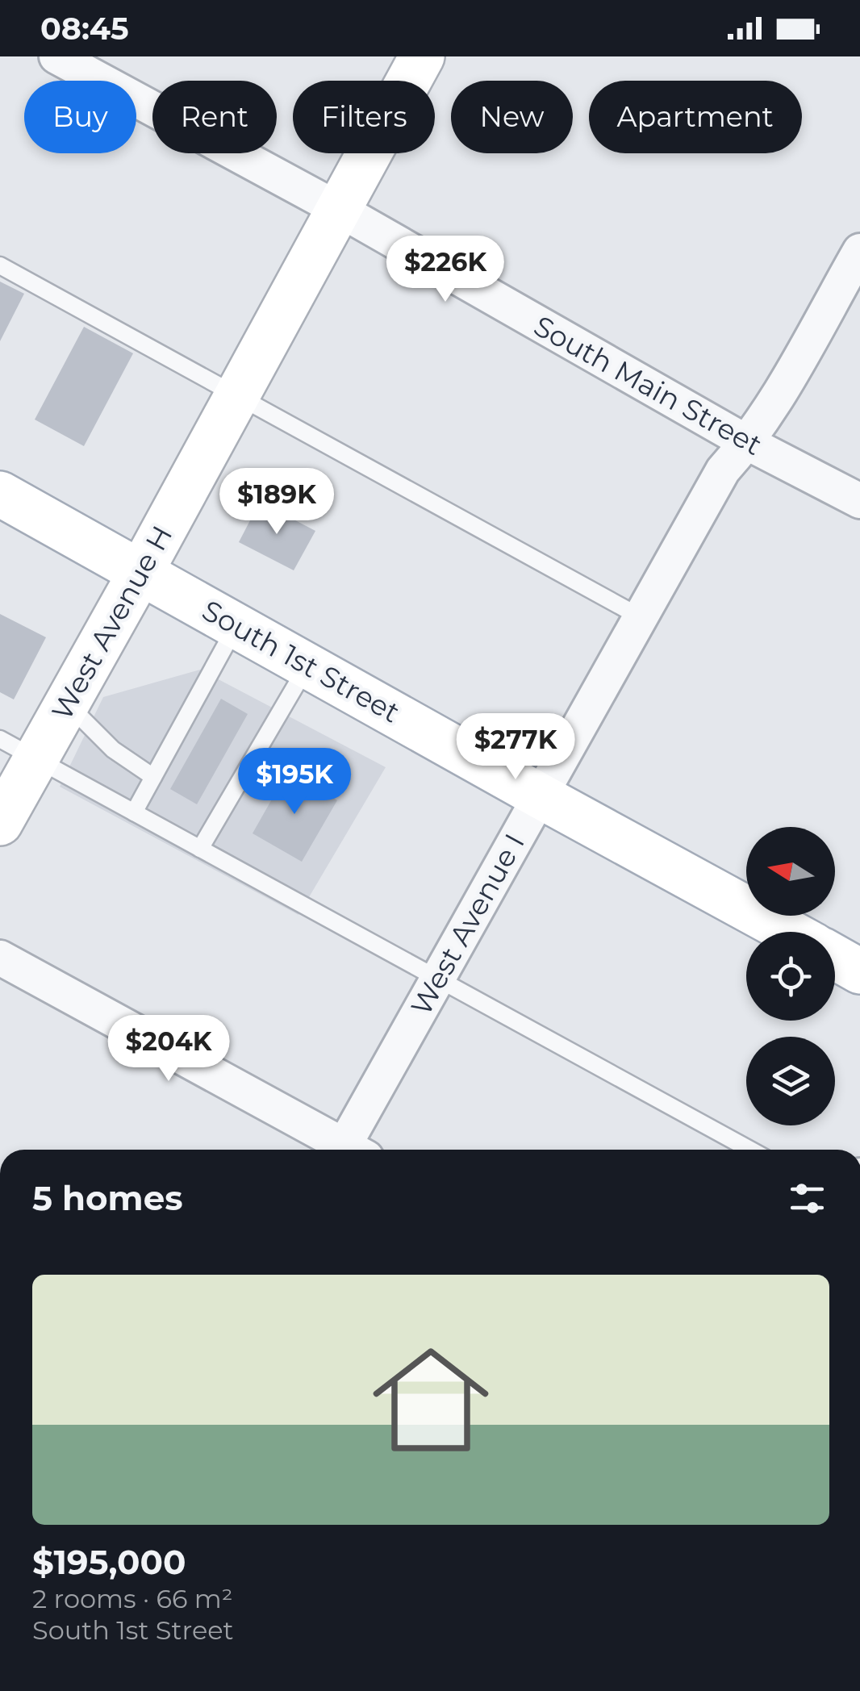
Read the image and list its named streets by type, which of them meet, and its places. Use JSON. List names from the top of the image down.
{
  "streets": {
    "main road": ["West Avenue H", "South 1st Street"],
    "street": ["South Main Street", "West Avenue I"]
  },
  "crossings": [
    ["South Main Street", "West Avenue H"],
    ["South Main Street", "West Avenue I"],
    ["West Avenue H", "South 1st Street"],
    ["South 1st Street", "West Avenue I"]
  ],
  "north": "left",
  "page": {
    "status": "08:45",
    "chip": [
      "Buy",
      "Rent",
      "Filters",
      "New",
      "Apartment"
    ],
    "price": [
      "$226K",
      "$189K",
      "$277K",
      "$195K",
      "$204K"
    ],
    "heading": "5 homes",
    "list": [
      {
        "name": "$195,000",
        "note": "2 rooms · 66 m² · South 1st Street"
      }
    ]
  }
}
